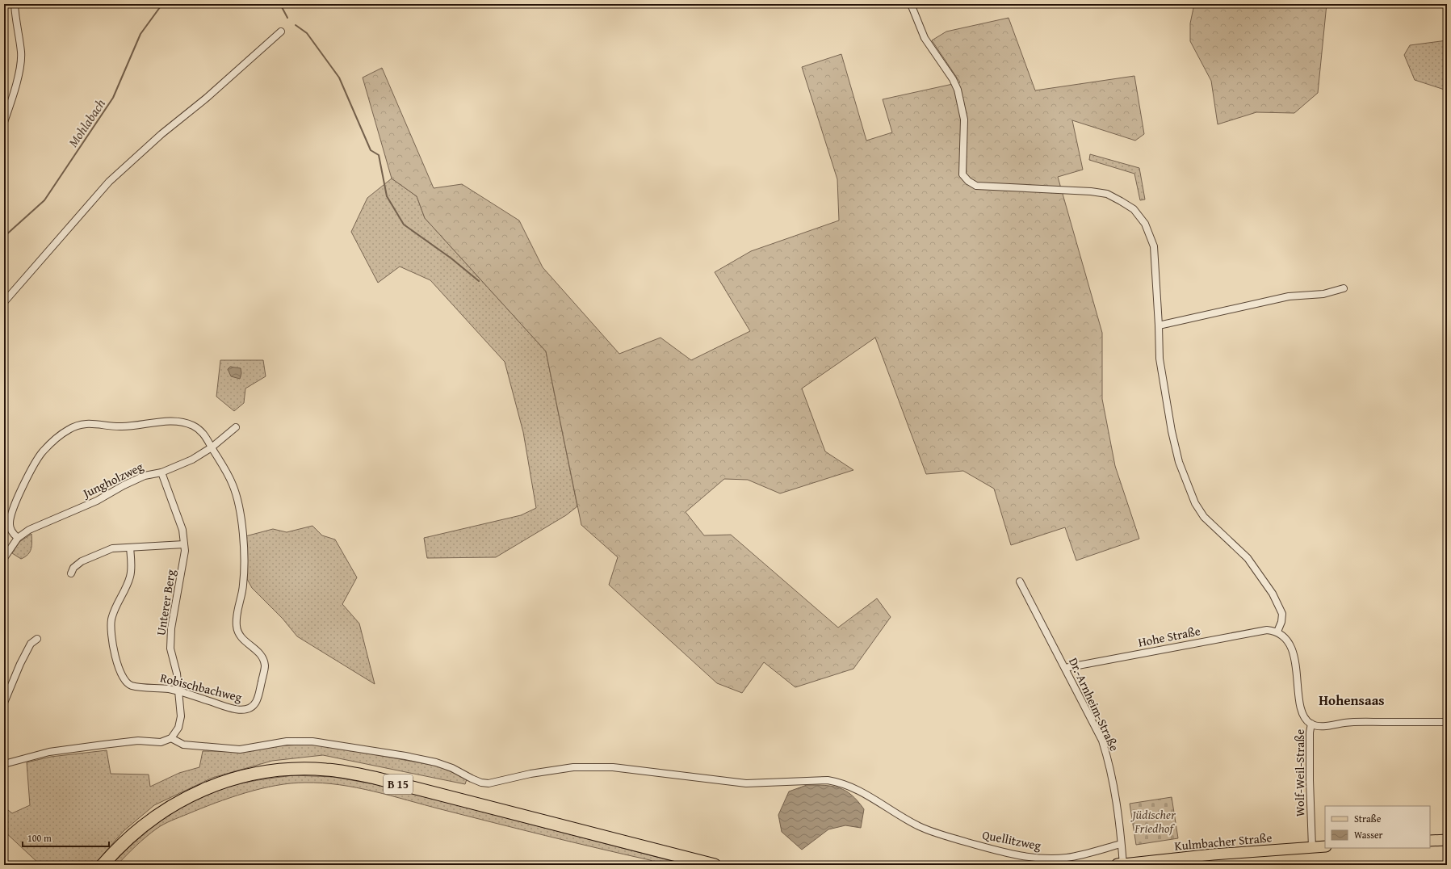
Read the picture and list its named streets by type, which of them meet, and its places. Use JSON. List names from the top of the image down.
{
  "streets": {
    "highway": ["B 15"],
    "main road": ["Kulmbacher Straße"],
    "street": [
      "Jungholzweg",
      "Unterer Berg",
      "Hohe Straße",
      "Robischbachweg",
      "Dr.-Arnheim-Straße",
      "Wolf-Weil-Straße",
      "Quellitzweg"
    ]
  },
  "crossings": [
    ["Jungholzweg", "Unterer Berg"],
    ["Jungholzweg", "Robischbachweg"],
    ["Unterer Berg", "Robischbachweg"],
    ["Unterer Berg", "Quellitzweg"],
    ["Hohe Straße", "Dr.-Arnheim-Straße"],
    ["Hohe Straße", "Wolf-Weil-Straße"],
    ["Dr.-Arnheim-Straße", "Quellitzweg"],
    ["Dr.-Arnheim-Straße", "Kulmbacher Straße"],
    ["Wolf-Weil-Straße", "Kulmbacher Straße"]
  ],
  "districts": ["Hohensaas"],
  "water": ["Mohlabach"],
  "parks": ["Jüdischer Friedhof"],
  "legend": ["Straße", "Wasser"],
  "scale_bar": "100 m"
}
